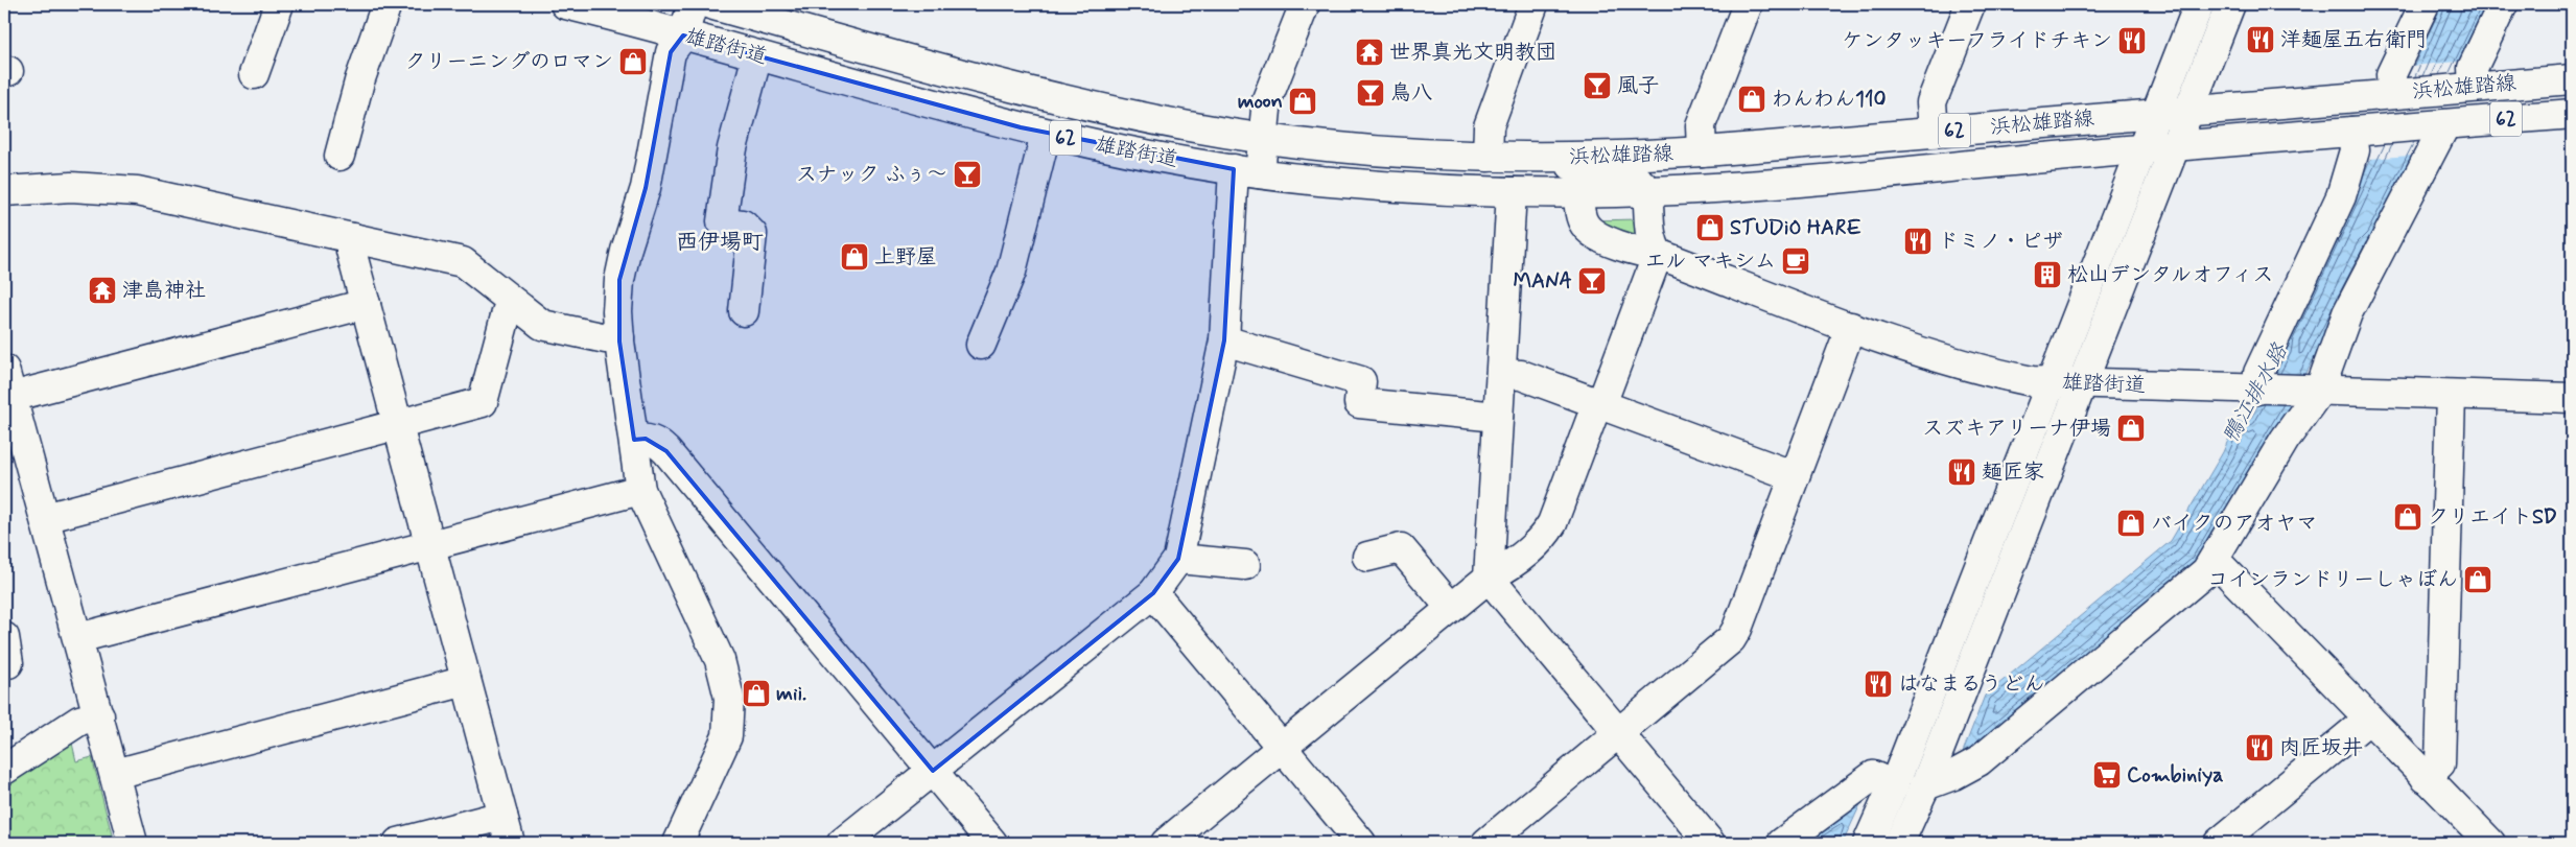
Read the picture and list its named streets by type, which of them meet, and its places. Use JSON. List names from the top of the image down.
{
  "streets": {
    "street": ["雄踏街道", "浜松雄踏線", "62"]
  },
  "crossings": [
    ["雄踏街道", "浜松雄踏線"]
  ],
  "districts": ["西伊場町"],
  "water": ["鴨江排水路"],
  "places": {
    "restaurant": [
      "洋麺屋五右衛門",
      "ケンタッキーフライドチキン",
      "ドミノ・ピザ",
      "麺匠家",
      "はなまるうどん",
      "肉匠坂井"
    ],
    "temple": ["世界真光文明教団", "津島神社"],
    "shop": [
      "クリーニングのロマン",
      "わんわん110",
      "moon",
      "STUDiO HARE",
      "上野屋",
      "スズキアリーナ伊場",
      "クリエイトSD",
      "バイクのアオヤマ",
      "コインランドリーしゃぼん",
      "mii."
    ],
    "bar": [
      "風子",
      "鳥八",
      "スナック ふぅ～",
      "MANA"
    ],
    "cafe": ["エル マキシム"],
    "building": ["松山デンタルオフィス"],
    "supermarket": ["Combiniya"]
  }
}
